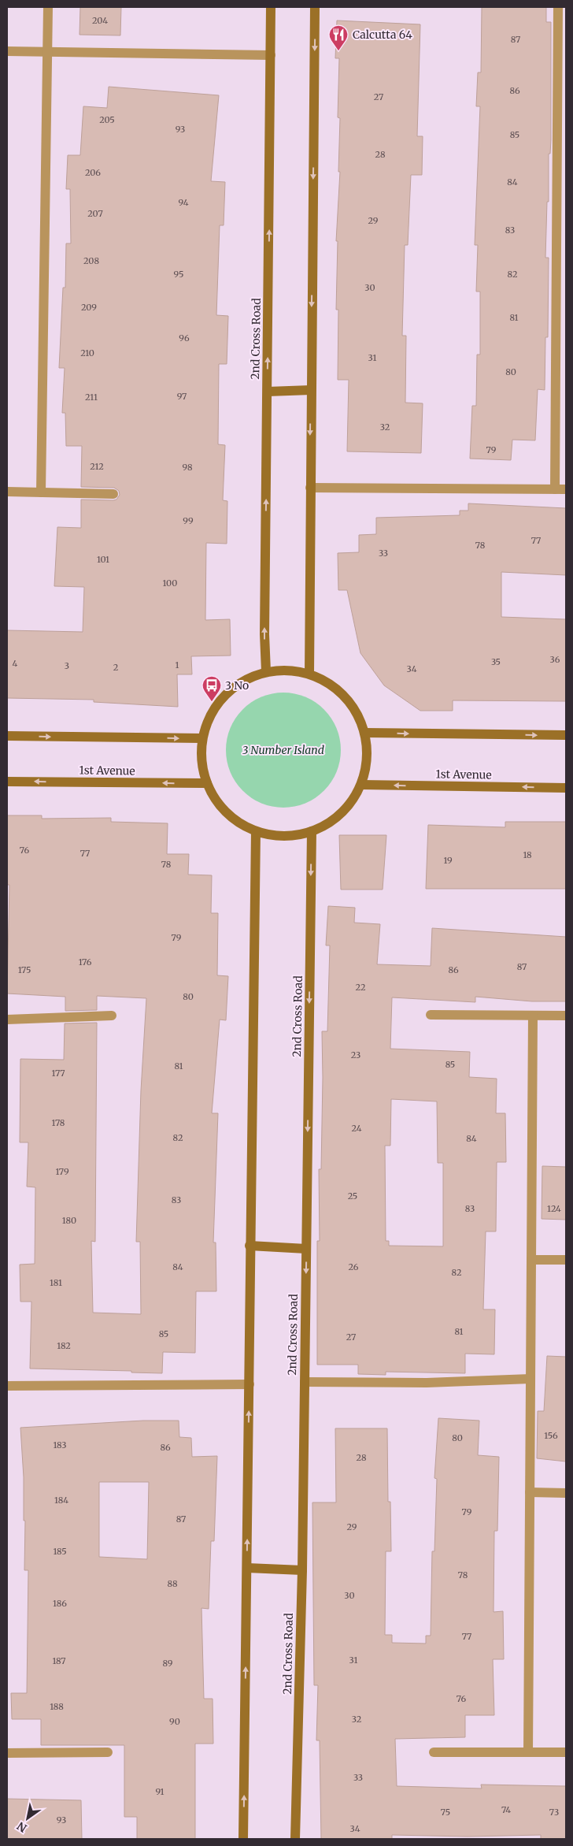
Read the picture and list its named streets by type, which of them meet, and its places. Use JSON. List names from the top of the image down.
{
  "streets": {
    "street": ["2nd Cross Road", "1st Avenue"]
  },
  "parks": ["3 Number Island"],
  "places": {
    "restaurant": ["Calcutta 64"],
    "bus stop": ["3 No"]
  },
  "house_numbers": [
    "204",
    "87",
    "86",
    "27",
    "205",
    "93",
    "85",
    "28",
    "206",
    "84",
    "94",
    "207",
    "29",
    "83",
    "208",
    "95",
    "82",
    "30",
    "209",
    "81",
    "96",
    "210",
    "31",
    "80",
    "97",
    "211",
    "32",
    "79",
    "212",
    "98",
    "99",
    "77",
    "78",
    "33",
    "101",
    "100",
    "36",
    "35",
    "4",
    "1",
    "3",
    "2",
    "34",
    "76",
    "77",
    "18",
    "19",
    "78",
    "79",
    "176",
    "87",
    "175",
    "86",
    "22",
    "80",
    "23",
    "85",
    "81",
    "177",
    "178",
    "24",
    "82",
    "84",
    "179",
    "25",
    "83",
    "83",
    "124",
    "180",
    "84",
    "26",
    "82",
    "181",
    "81",
    "85",
    "27",
    "182",
    "156",
    "80",
    "183",
    "86",
    "28",
    "184",
    "79",
    "87",
    "29",
    "185",
    "78",
    "88",
    "30",
    "186",
    "77",
    "31",
    "187",
    "89",
    "76",
    "188",
    "32",
    "90",
    "33",
    "91",
    "74",
    "75",
    "73",
    "93",
    "34"
  ],
  "north": "bottom left"
}
